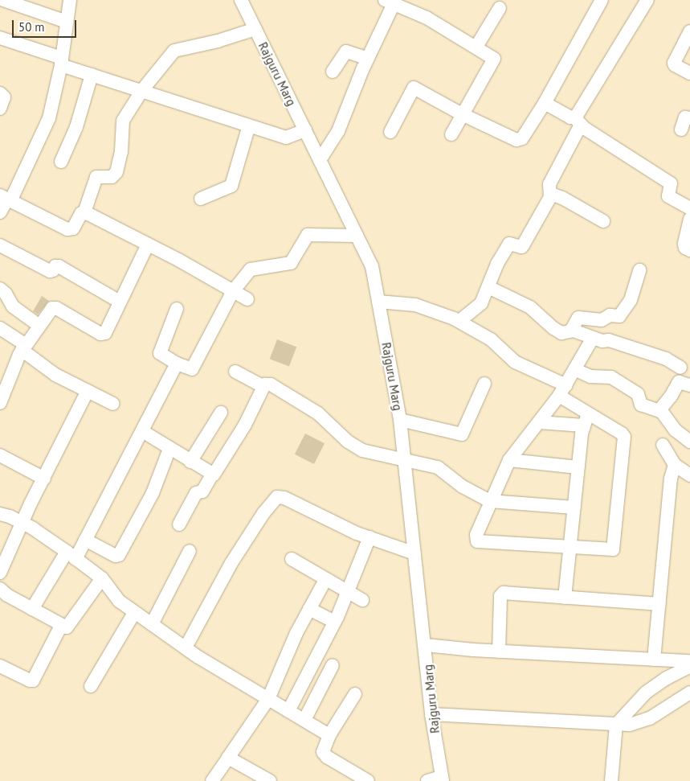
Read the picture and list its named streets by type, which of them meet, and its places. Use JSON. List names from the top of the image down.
{
  "streets": {
    "street": ["Rajguru Marg"]
  },
  "scale_bar": "50 m"
}
